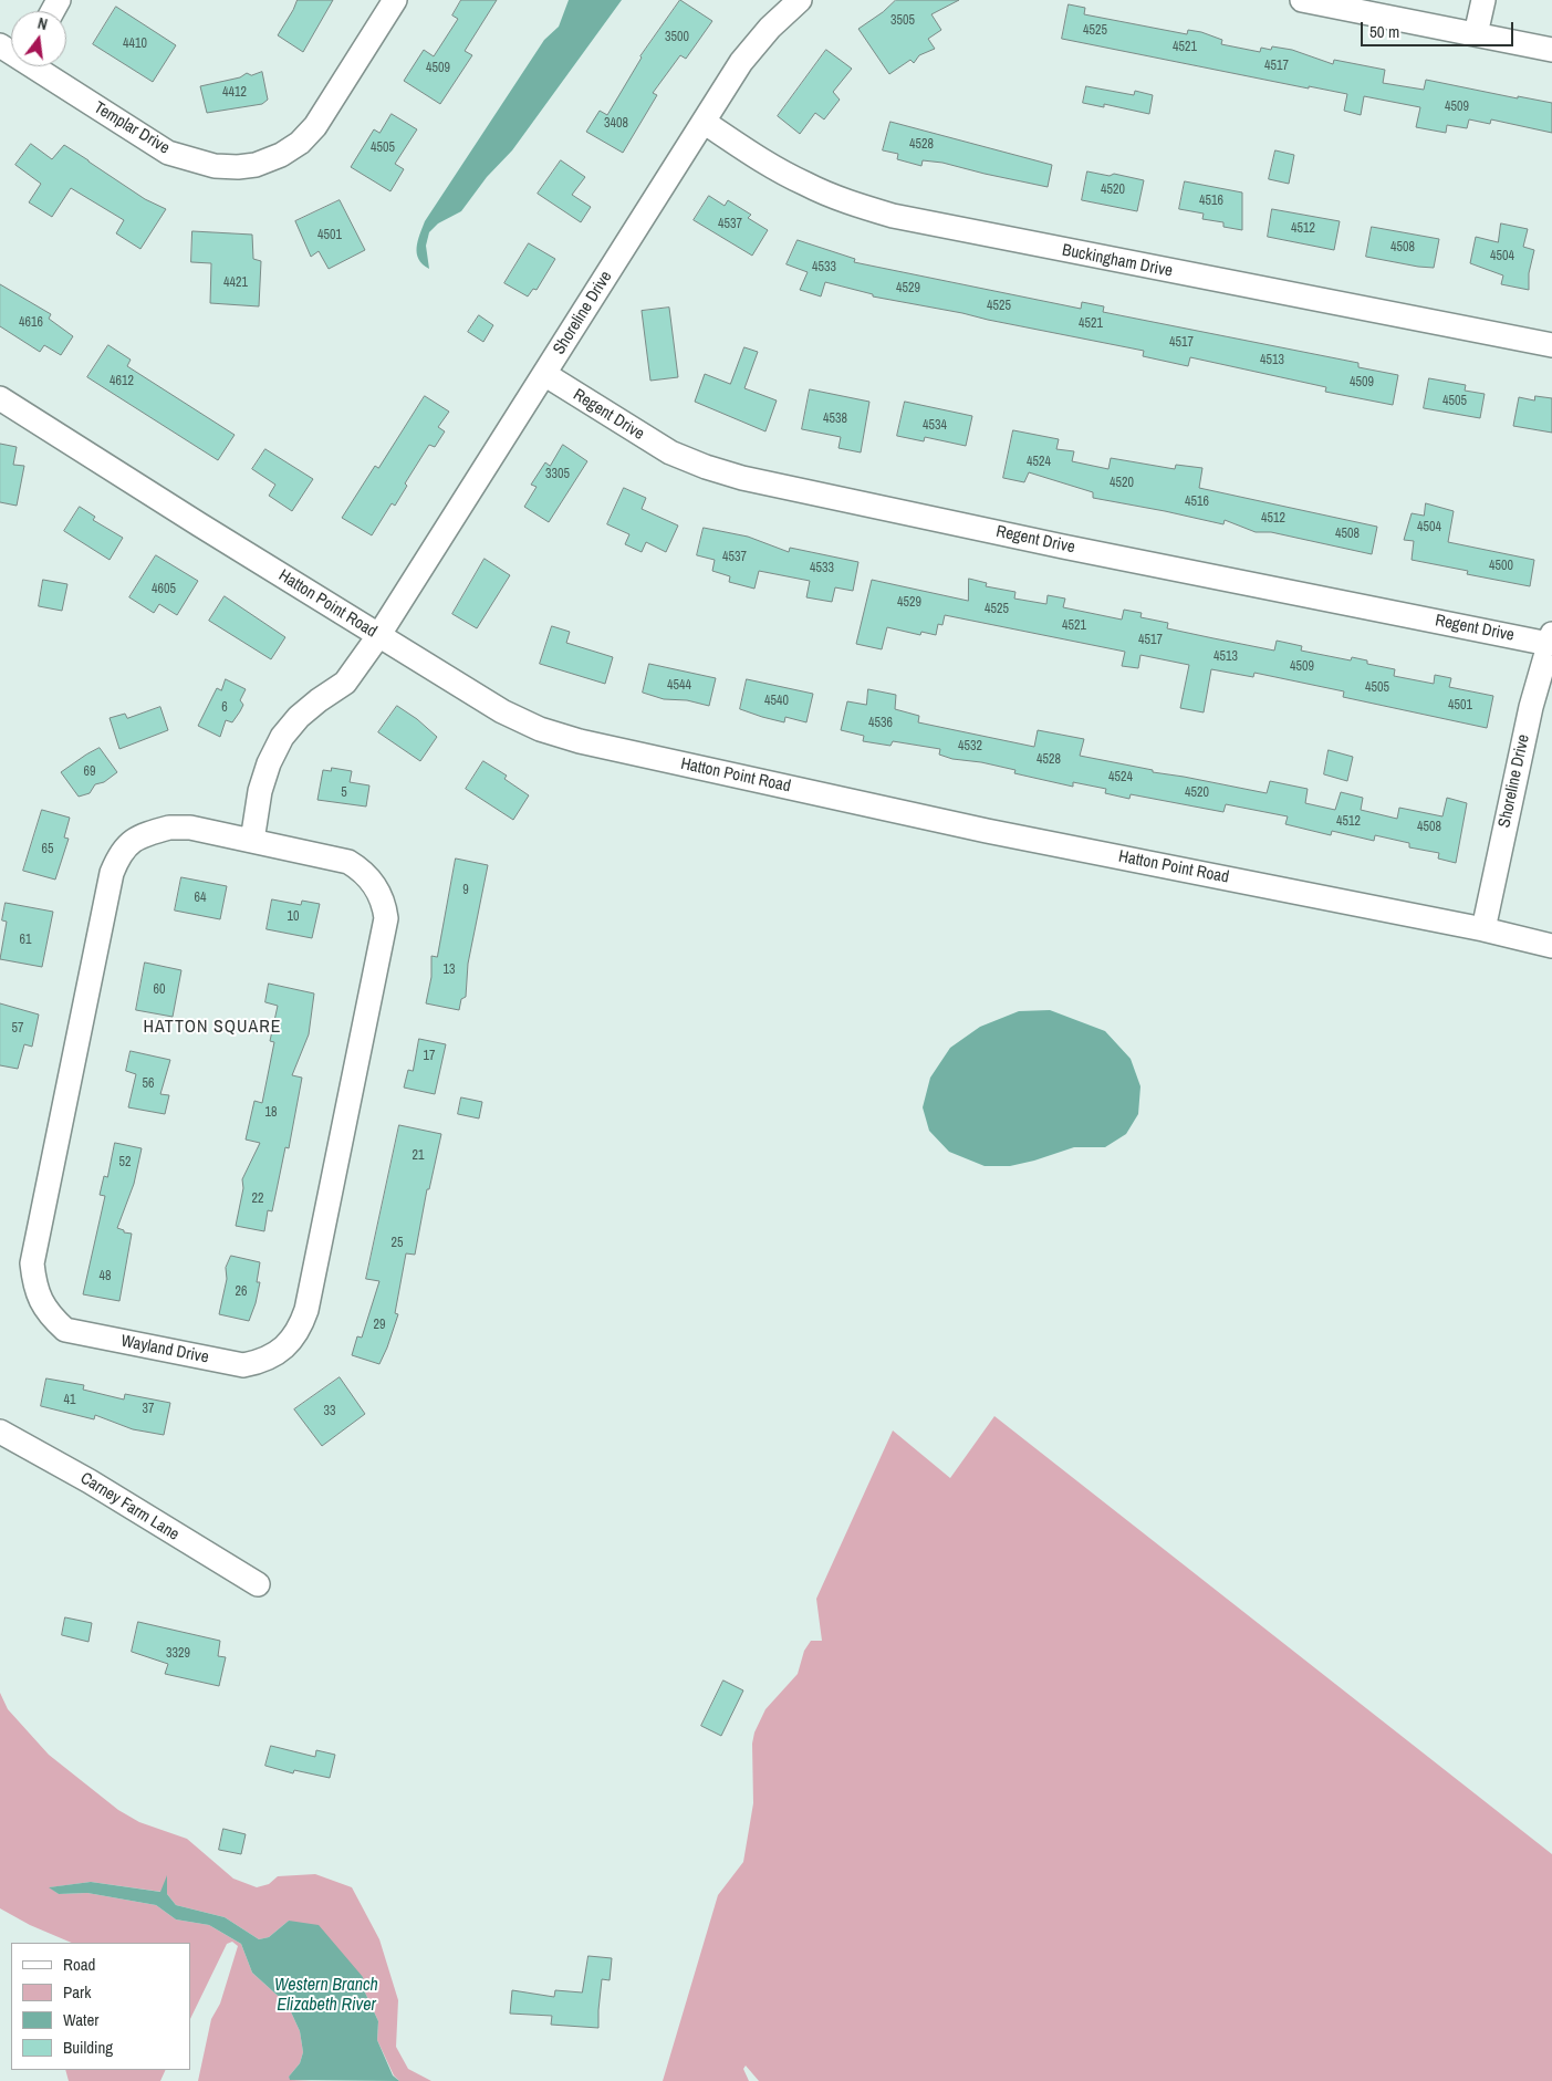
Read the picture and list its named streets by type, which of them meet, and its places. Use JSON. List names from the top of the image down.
{
  "streets": {
    "street": [
      "Templar Drive",
      "Buckingham Drive",
      "Shoreline Drive",
      "Regent Drive",
      "Hatton Point Road",
      "Wayland Drive",
      "Carney Farm Lane"
    ]
  },
  "crossings": [
    ["Buckingham Drive", "Shoreline Drive"],
    ["Shoreline Drive", "Regent Drive"],
    ["Shoreline Drive", "Hatton Point Road"]
  ],
  "districts": ["HATTON SQUARE"],
  "water": ["Western Branch Elizabeth River"],
  "house_numbers": [
    "3505",
    "4525",
    "3500",
    "4410",
    "4521",
    "4517",
    "4509",
    "4412",
    "4509",
    "3408",
    "4528",
    "4505",
    "4520",
    "4516",
    "4537",
    "4512",
    "4501",
    "4508",
    "4504",
    "4533",
    "4421",
    "4529",
    "4525",
    "4616",
    "4521",
    "4517",
    "4513",
    "4612",
    "4509",
    "4505",
    "4538",
    "4534",
    "4524",
    "3305",
    "4520",
    "4516",
    "4512",
    "4504",
    "4508",
    "4537",
    "4500",
    "4533",
    "4605",
    "4529",
    "4525",
    "4521",
    "4517",
    "4513",
    "4509",
    "4544",
    "4505",
    "4540",
    "4501",
    "6",
    "4536",
    "4532",
    "4528",
    "69",
    "4524",
    "5",
    "4520",
    "4512",
    "4508",
    "65",
    "9",
    "64",
    "10",
    "61",
    "13",
    "60",
    "57",
    "17",
    "56",
    "18",
    "21",
    "52",
    "22",
    "25",
    "48",
    "26",
    "29",
    "41",
    "37",
    "33",
    "3329"
  ],
  "legend": [
    "Road",
    "Park",
    "Water",
    "Building"
  ],
  "scale_bar": "50 m",
  "north": "top"
}
